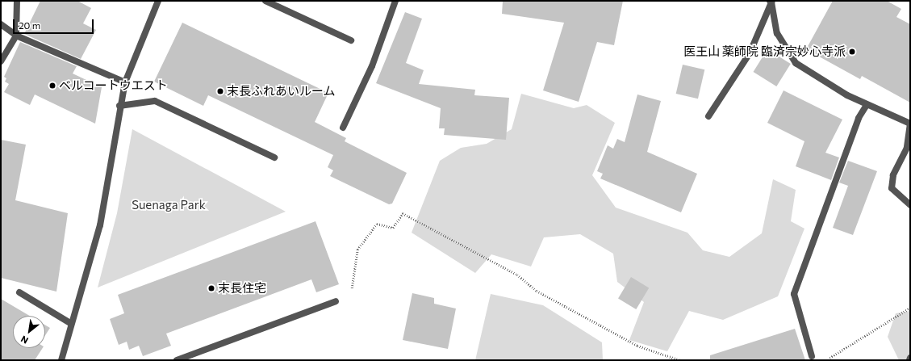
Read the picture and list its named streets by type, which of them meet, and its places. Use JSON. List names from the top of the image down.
{
  "parks": ["Suenaga Park"],
  "places": [
    "医王山 薬師院 臨済宗妙心寺派",
    "ベルコートウエスト",
    "末長ふれあいルーム",
    "末長住宅"
  ],
  "scale_bar": "20 m",
  "north": "bottom left"
}
